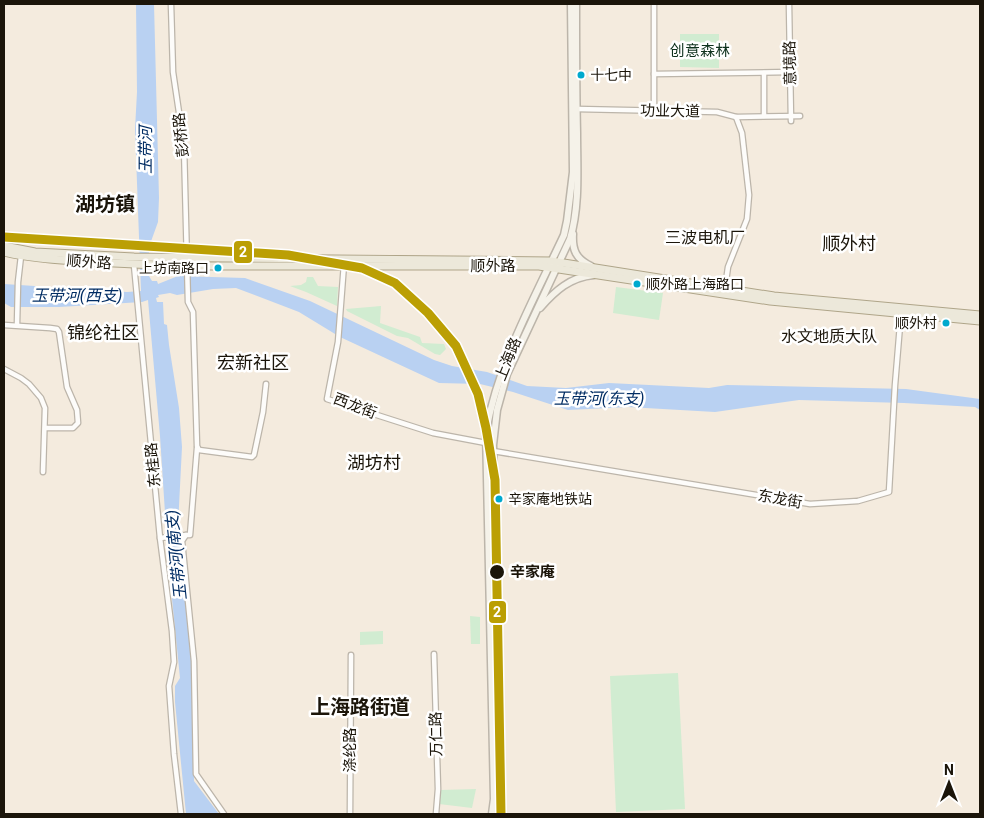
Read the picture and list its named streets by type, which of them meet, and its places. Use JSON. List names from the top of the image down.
{
  "streets": {
    "main road": ["顺外路", "上海路"],
    "street": [
      "意境路",
      "功业大道",
      "彭桥路",
      "西龙街",
      "东桂路",
      "东龙街",
      "万仁路",
      "涤纶路"
    ]
  },
  "crossings": [
    ["意境路", "功业大道"],
    ["功业大道", "上海路"],
    ["彭桥路", "顺外路"],
    ["顺外路", "上海路"],
    ["顺外路", "西龙街"],
    ["顺外路", "东桂路"],
    ["顺外路", "东龙街"],
    ["上海路", "西龙街"],
    ["上海路", "东龙街"]
  ],
  "districts": [
    "湖坊镇",
    "三波电机厂",
    "顺外村",
    "锦纶社区",
    "水文地质大队",
    "宏新社区",
    "湖坊村",
    "上海路街道"
  ],
  "water": [
    "玉带河",
    "玉带河(西支)",
    "玉带河(东支)",
    "玉带河(南支)"
  ],
  "parks": ["创意森林"],
  "places": [
    "十七中",
    "上坊南路口",
    "顺外路上海路口",
    "顺外村",
    "辛家庵地铁站",
    "辛家庵"
  ],
  "lines": ["transit line 2"],
  "north": "top"
}
